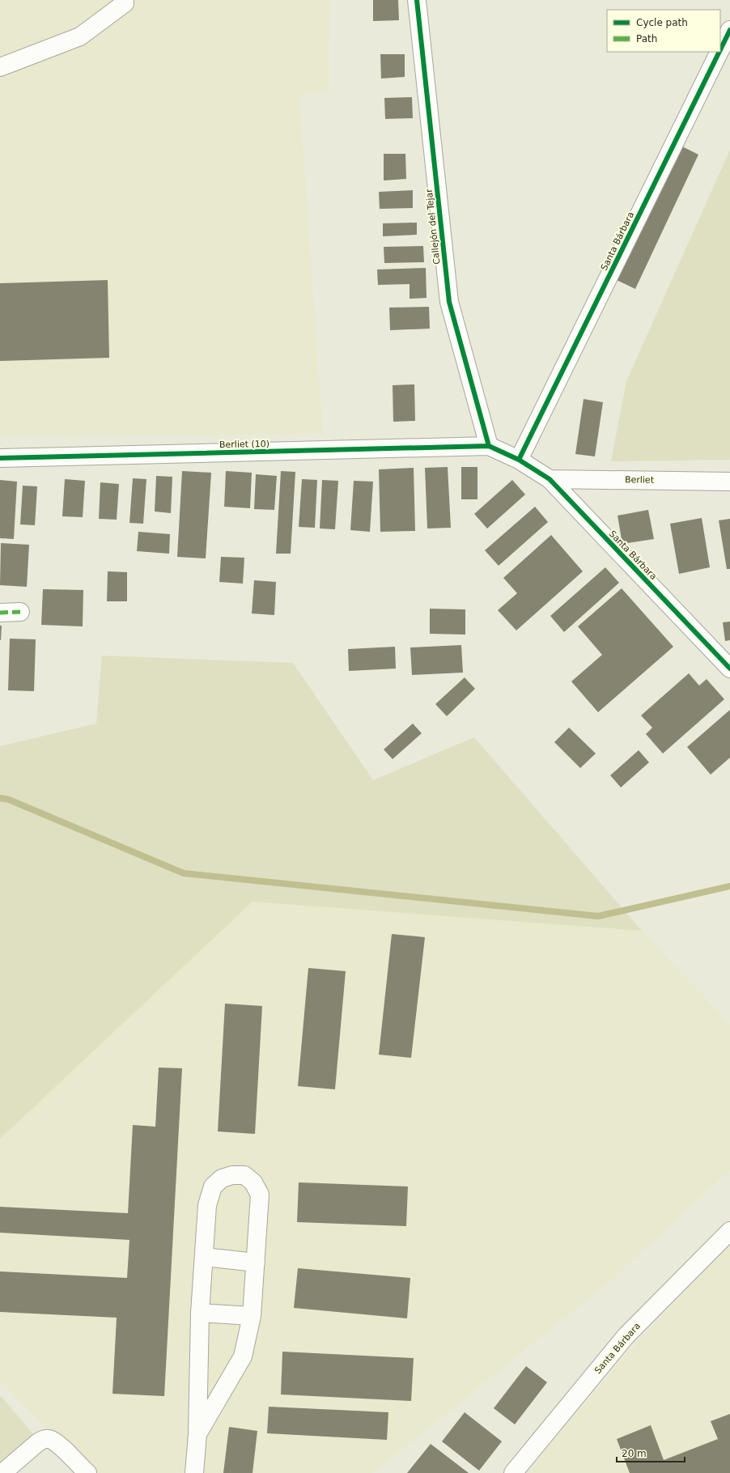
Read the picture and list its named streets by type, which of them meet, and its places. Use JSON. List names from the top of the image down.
{
  "streets": {
    "street": [
      "Callejón del Tejar",
      "Santa Bárbara",
      "Berliet (10)",
      "Berliet"
    ]
  },
  "crossings": [
    ["Callejón del Tejar", "Santa Bárbara"],
    ["Callejón del Tejar", "Berliet (10)"],
    ["Santa Bárbara", "Berliet (10)"],
    ["Santa Bárbara", "Berliet"]
  ],
  "legend": ["Cycle path", "Path"],
  "scale_bar": "20 m"
}
